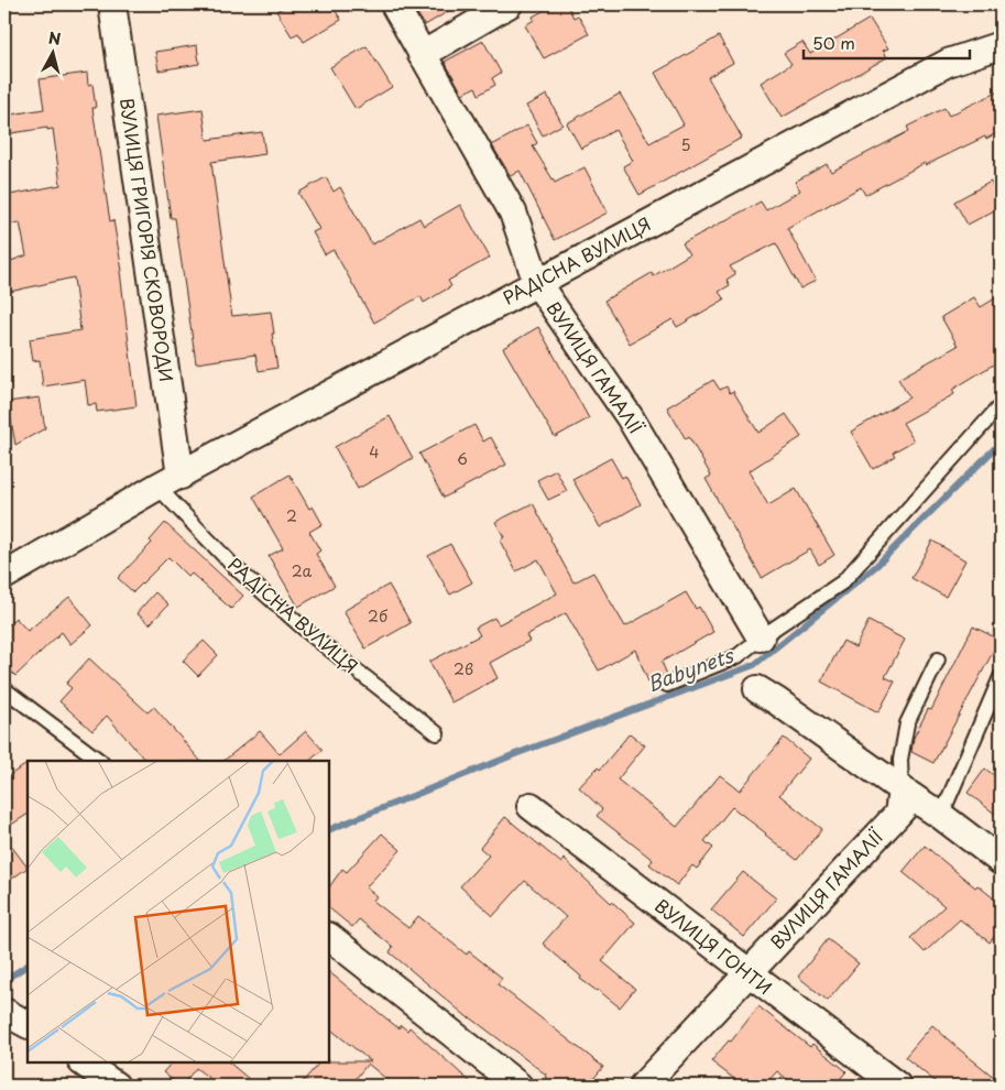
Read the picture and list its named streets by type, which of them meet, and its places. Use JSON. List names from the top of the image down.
{
  "streets": {
    "street": [
      "ВУЛИЦЯ ГРИГОРІЯ СКОВОРОДИ",
      "РАДІСНА ВУЛИЦЯ",
      "ВУЛИЦЯ ГАМАЛІЇ",
      "ВУЛИЦЯ ГОНТИ"
    ]
  },
  "crossings": [
    ["ВУЛИЦЯ ГРИГОРІЯ СКОВОРОДИ", "РАДІСНА ВУЛИЦЯ"],
    ["РАДІСНА ВУЛИЦЯ", "ВУЛИЦЯ ГАМАЛІЇ"],
    ["ВУЛИЦЯ ГАМАЛІЇ", "ВУЛИЦЯ ГОНТИ"]
  ],
  "water": ["Babynets"],
  "house_numbers": [
    "5",
    "4",
    "6",
    "2",
    "2а",
    "2б",
    "2в"
  ],
  "scale_bar": "50 m",
  "north": "top"
}
